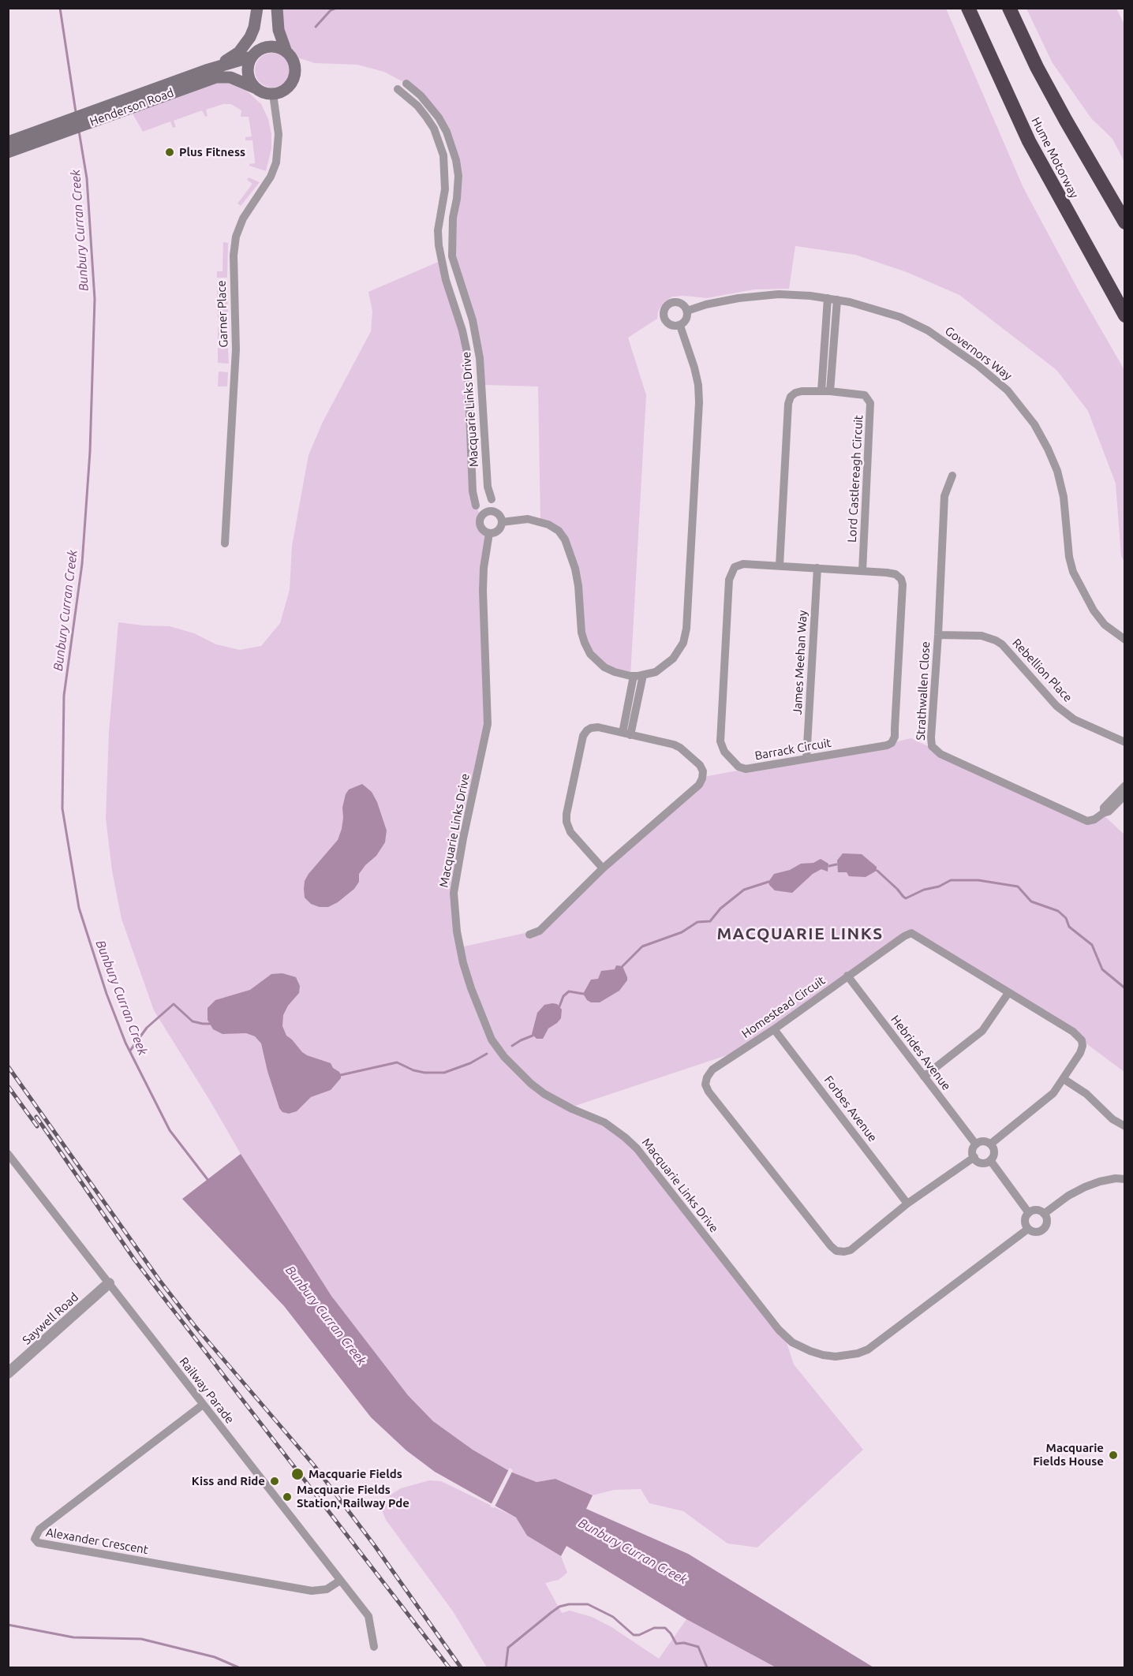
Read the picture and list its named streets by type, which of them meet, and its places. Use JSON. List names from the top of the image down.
{
  "streets": {
    "highway": ["Hume Motorway"],
    "main road": ["Henderson Road"],
    "street": [
      "Garner Place",
      "Governors Way",
      "Macquarie Links Drive",
      "Lord Castlereagh Circuit",
      "James Meehan Way",
      "Rebellion Place",
      "Strathwallen Close",
      "Barrack Circuit",
      "Homestead Circuit",
      "Hebrides Avenue",
      "Forbes Avenue",
      "Saywell Road",
      "Railway Parade",
      "Alexander Crescent"
    ]
  },
  "crossings": [
    ["Henderson Road", "Garner Place"],
    ["Lord Castlereagh Circuit", "Barrack Circuit"],
    ["James Meehan Way", "Barrack Circuit"],
    ["Rebellion Place", "Strathwallen Close"],
    ["Homestead Circuit", "Hebrides Avenue"],
    ["Homestead Circuit", "Forbes Avenue"],
    ["Saywell Road", "Railway Parade"],
    ["Railway Parade", "Alexander Crescent"]
  ],
  "districts": ["MACQUARIE LINKS"],
  "water": ["Bunbury Curran Creek"],
  "places": [
    "Plus Fitness",
    "Macquarie Fields House",
    "Macquarie Fields",
    "Kiss and Ride",
    "Macquarie Fields Station, Railway Pde"
  ]
}
